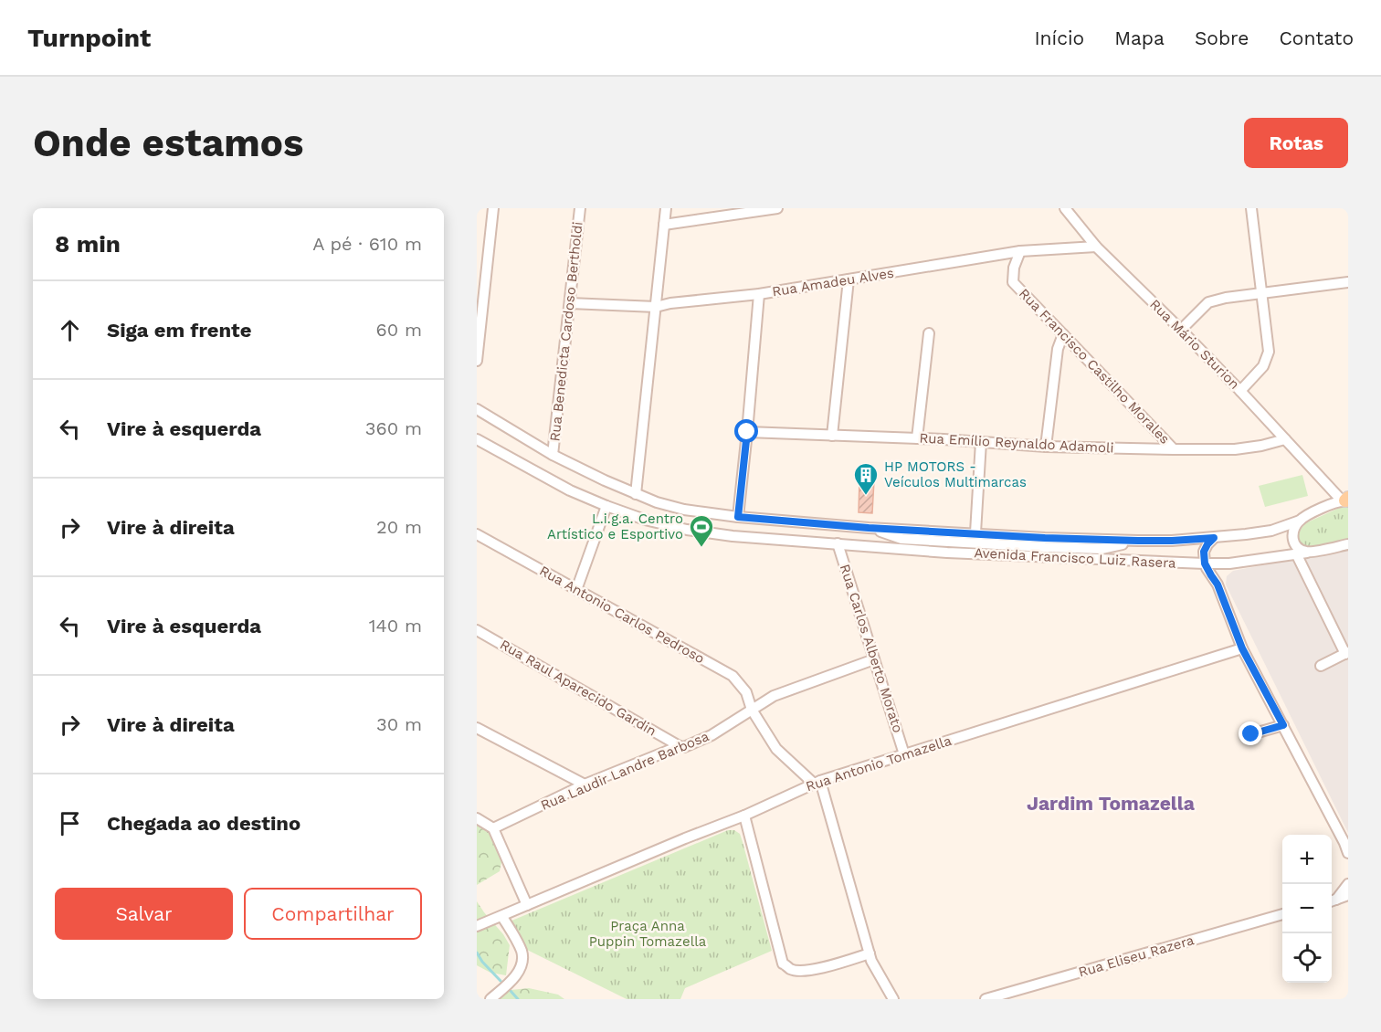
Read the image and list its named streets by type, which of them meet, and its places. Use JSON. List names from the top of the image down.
{
  "streets": {
    "street": [
      "Rua Amadeu Alves",
      "Rua Benedicta Cardoso Bertholdi",
      "Rua Mário Sturion",
      "Rua Francisco Castilho Morales",
      "Rua Emílio Reynaldo Adamoli",
      "Avenida Francisco Luiz Rasera",
      "Rua Antonio Carlos Pedroso",
      "Rua Carlos Alberto Morato",
      "Rua Raul Aparecido Gardin",
      "Rua Antonio Tomazella",
      "Rua Laudir Landre Barbosa",
      "Rua Eliseu Razera"
    ]
  },
  "crossings": [
    ["Rua Amadeu Alves", "Rua Benedicta Cardoso Bertholdi"],
    ["Rua Amadeu Alves", "Rua Mário Sturion"],
    ["Rua Amadeu Alves", "Rua Francisco Castilho Morales"],
    ["Rua Benedicta Cardoso Bertholdi", "Avenida Francisco Luiz Rasera"],
    ["Rua Mário Sturion", "Rua Emílio Reynaldo Adamoli"],
    ["Rua Mário Sturion", "Avenida Francisco Luiz Rasera"],
    ["Rua Francisco Castilho Morales", "Rua Emílio Reynaldo Adamoli"],
    ["Avenida Francisco Luiz Rasera", "Rua Carlos Alberto Morato"],
    ["Rua Antonio Carlos Pedroso", "Rua Antonio Tomazella"],
    ["Rua Antonio Carlos Pedroso", "Rua Laudir Landre Barbosa"],
    ["Rua Carlos Alberto Morato", "Rua Antonio Tomazella"],
    ["Rua Carlos Alberto Morato", "Rua Laudir Landre Barbosa"],
    ["Rua Raul Aparecido Gardin", "Rua Laudir Landre Barbosa"]
  ],
  "districts": ["Jardim Tomazella"],
  "parks": ["Praça Anna Puppin Tomazella"],
  "places": {
    "building": ["HP MOTORS - Veículos Multimarcas"],
    "sports": ["L.i.g.a. Centro Artístico e Esportivo"]
  },
  "page": {
    "header": "Turnpoint",
    "nav": [
      "Início",
      "Mapa",
      "Sobre",
      "Contato"
    ],
    "buttons": [
      "Rotas",
      ["Salvar", "Compartilhar"]
    ],
    "title": "Onde estamos",
    "heading": ["8 min", "A pé · 610 m"],
    "list": [
      ["Siga em frente", "60 m"],
      ["Vire à esquerda", "360 m"],
      ["Vire à direita", "20 m"],
      ["Vire à esquerda", "140 m"],
      ["Vire à direita", "30 m"],
      "Chegada ao destino"
    ],
    "map_buttons": ["+", "−"]
  }
}
